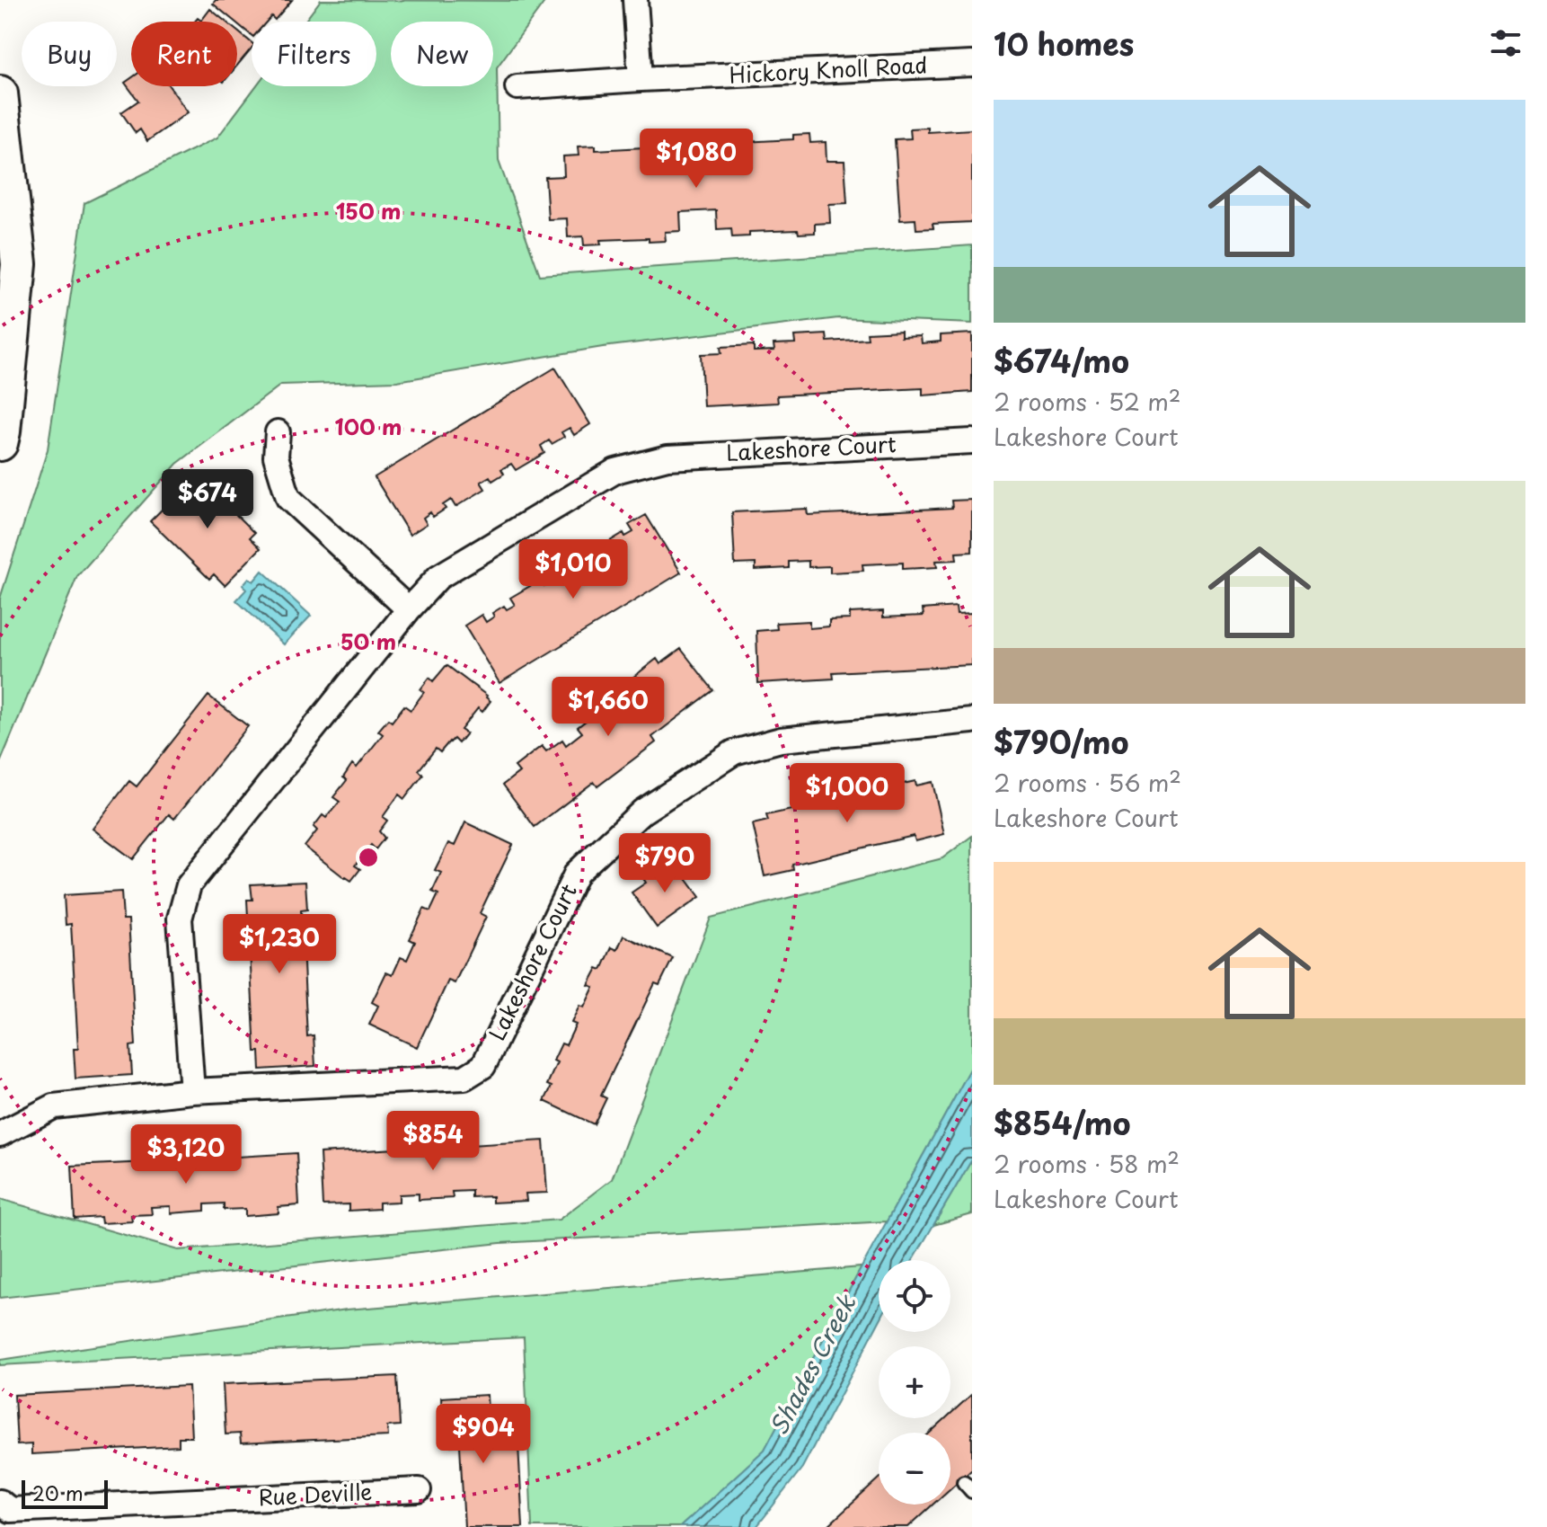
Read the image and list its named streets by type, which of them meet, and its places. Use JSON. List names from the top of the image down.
{
  "streets": {
    "street": ["Hickory Knoll Road", "Lakeshore Court", "Rue Deville"]
  },
  "water": ["Shades Creek"],
  "scale_bar": "20 m",
  "page": {
    "heading": "10 homes",
    "chip": [
      "Buy",
      "Rent",
      "Filters",
      "New"
    ],
    "list": [
      {
        "name": "$674/mo",
        "note": "2 rooms · 52 m² · Lakeshore Court"
      },
      {
        "name": "$790/mo",
        "note": "2 rooms · 56 m² · Lakeshore Court"
      },
      {
        "name": "$854/mo",
        "note": "2 rooms · 58 m² · Lakeshore Court"
      }
    ],
    "price": [
      "$1,080",
      "$674",
      "$1,010",
      "$1,660",
      "$1,000",
      "$790",
      "$1,230",
      "$854",
      "$3,120",
      "$904"
    ],
    "map_buttons": ["+", "−"],
    "scale": "20 m"
  },
  "rings": ["150 m", "100 m", "50 m"]
}
